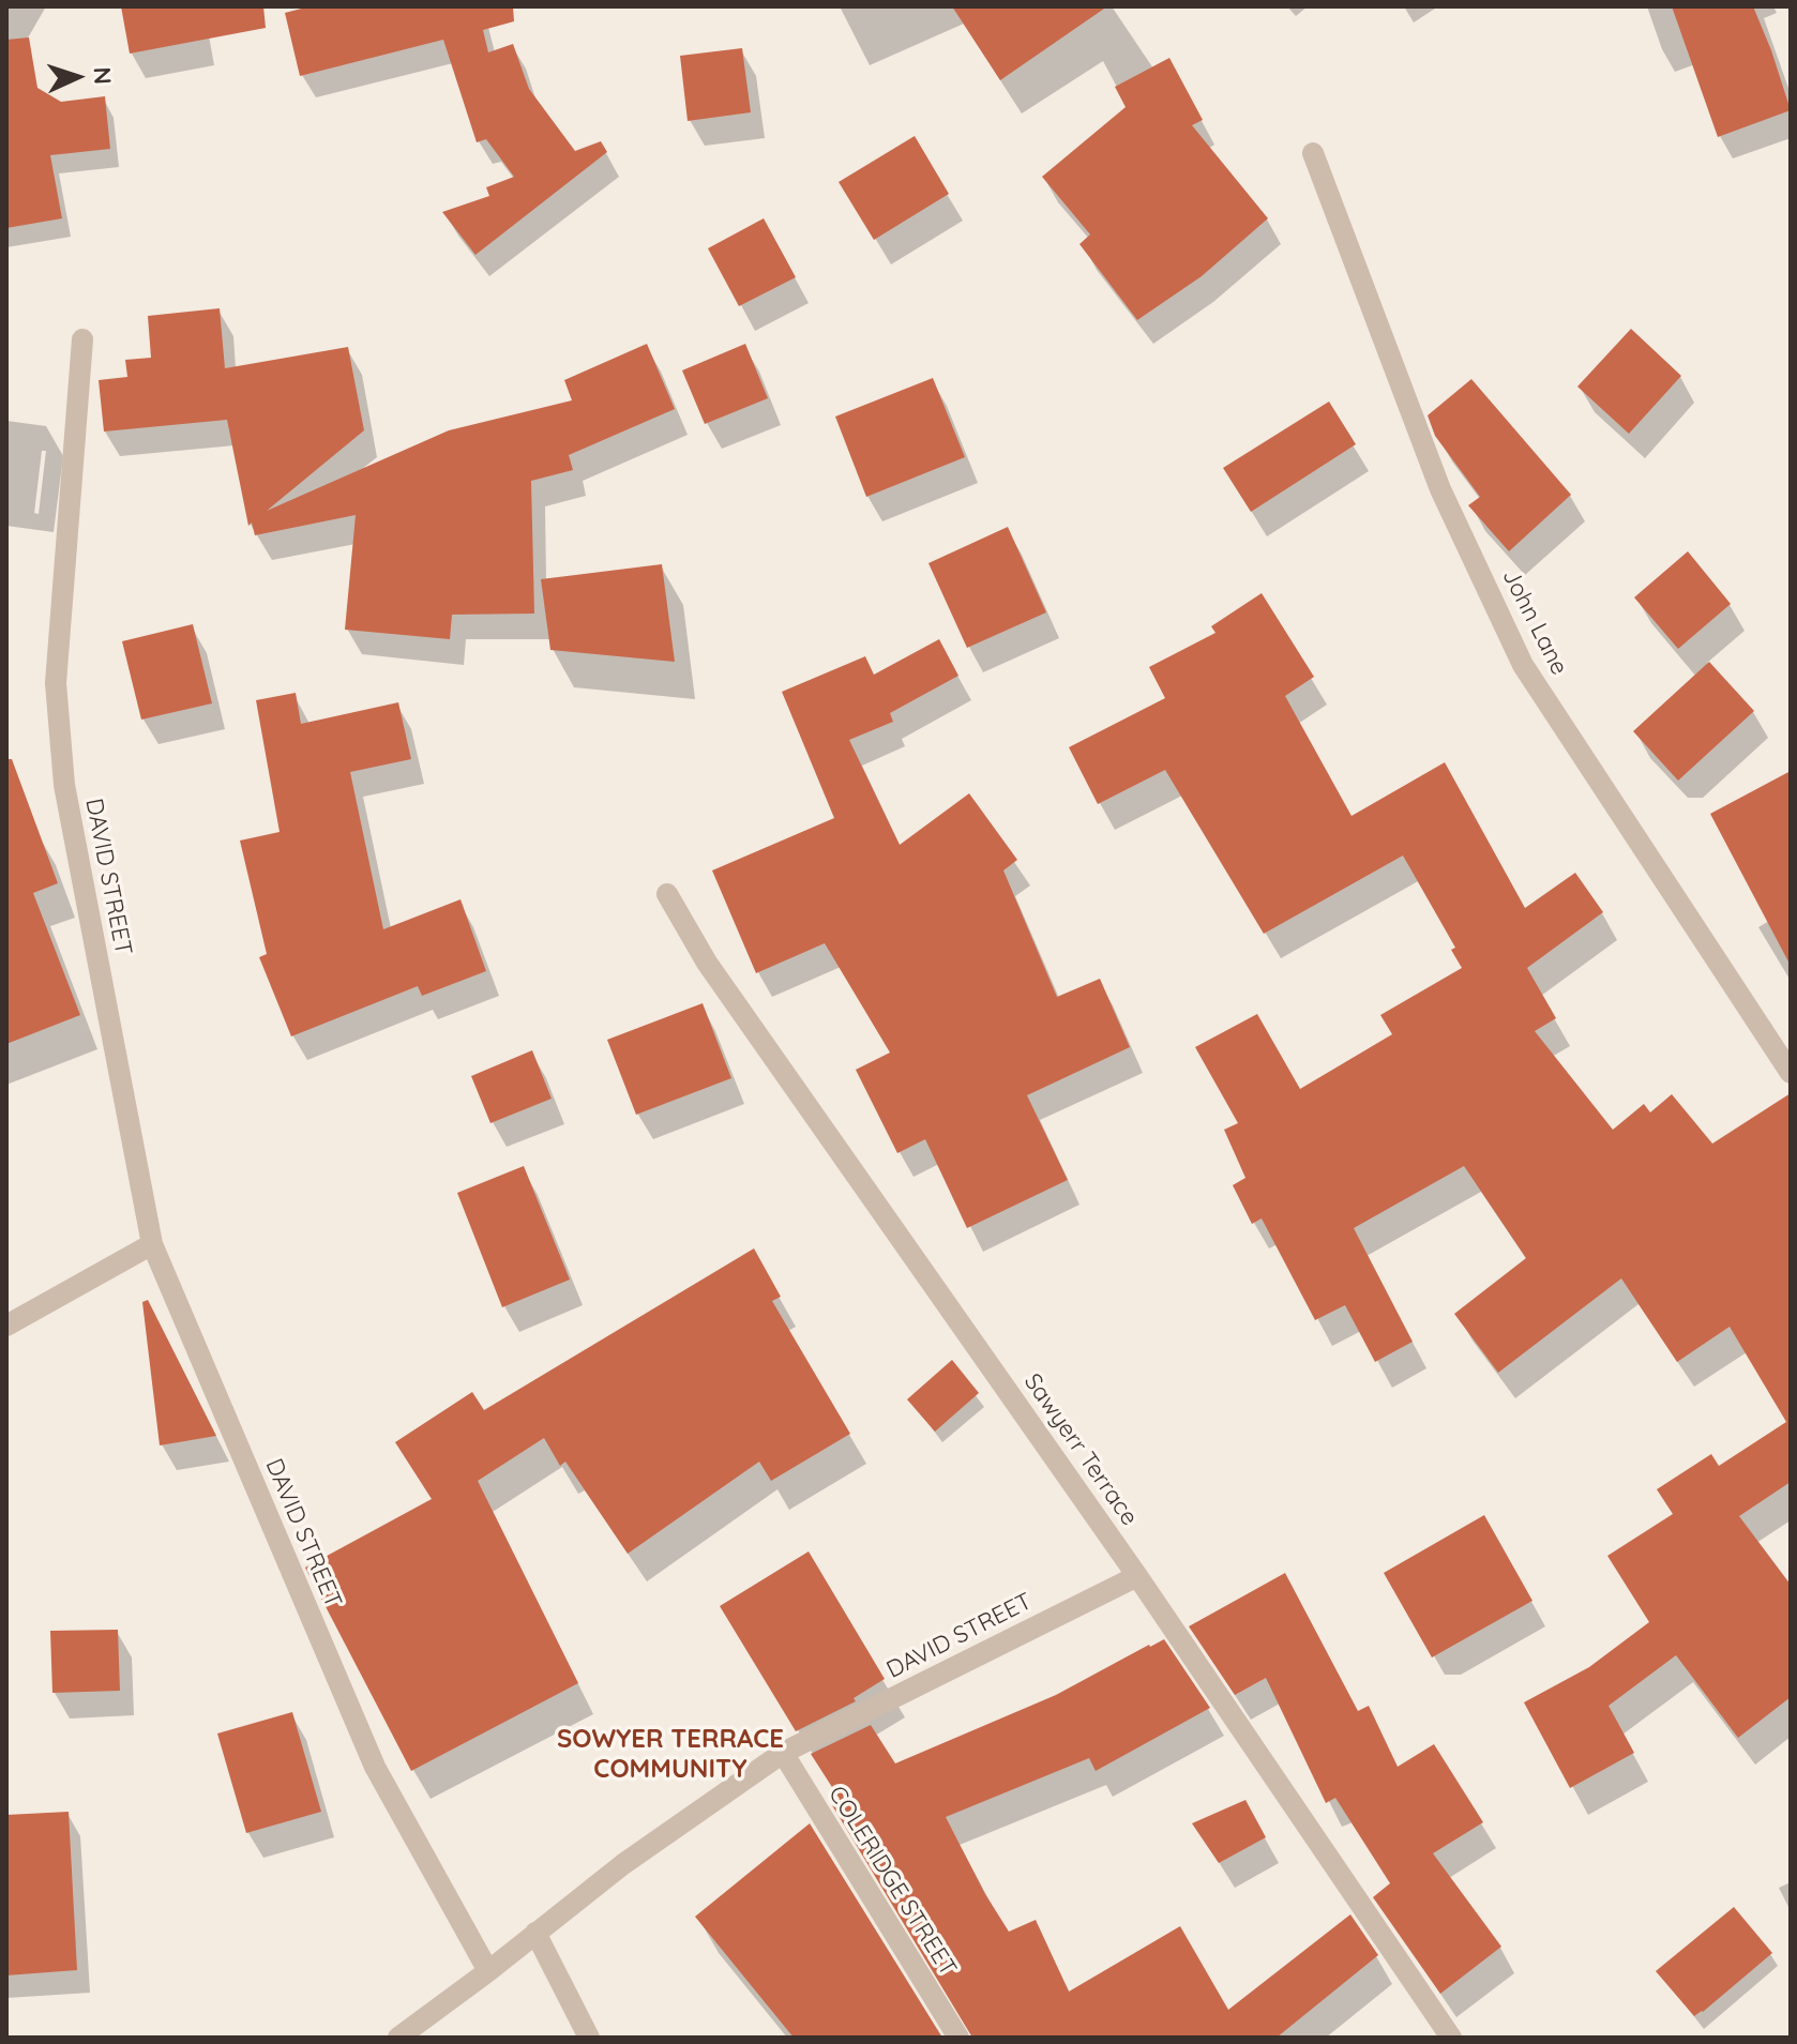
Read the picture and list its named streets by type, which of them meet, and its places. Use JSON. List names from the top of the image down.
{
  "streets": {
    "street": [
      "John Lane",
      "DAVID STREET",
      "Sawyerr Terrace",
      "COLERIDGE STREET"
    ]
  },
  "crossings": [
    ["DAVID STREET", "Sawyerr Terrace"],
    ["DAVID STREET", "COLERIDGE STREET"]
  ],
  "districts": ["SOWYER TERRACE COMMUNITY"],
  "north": "right"
}
